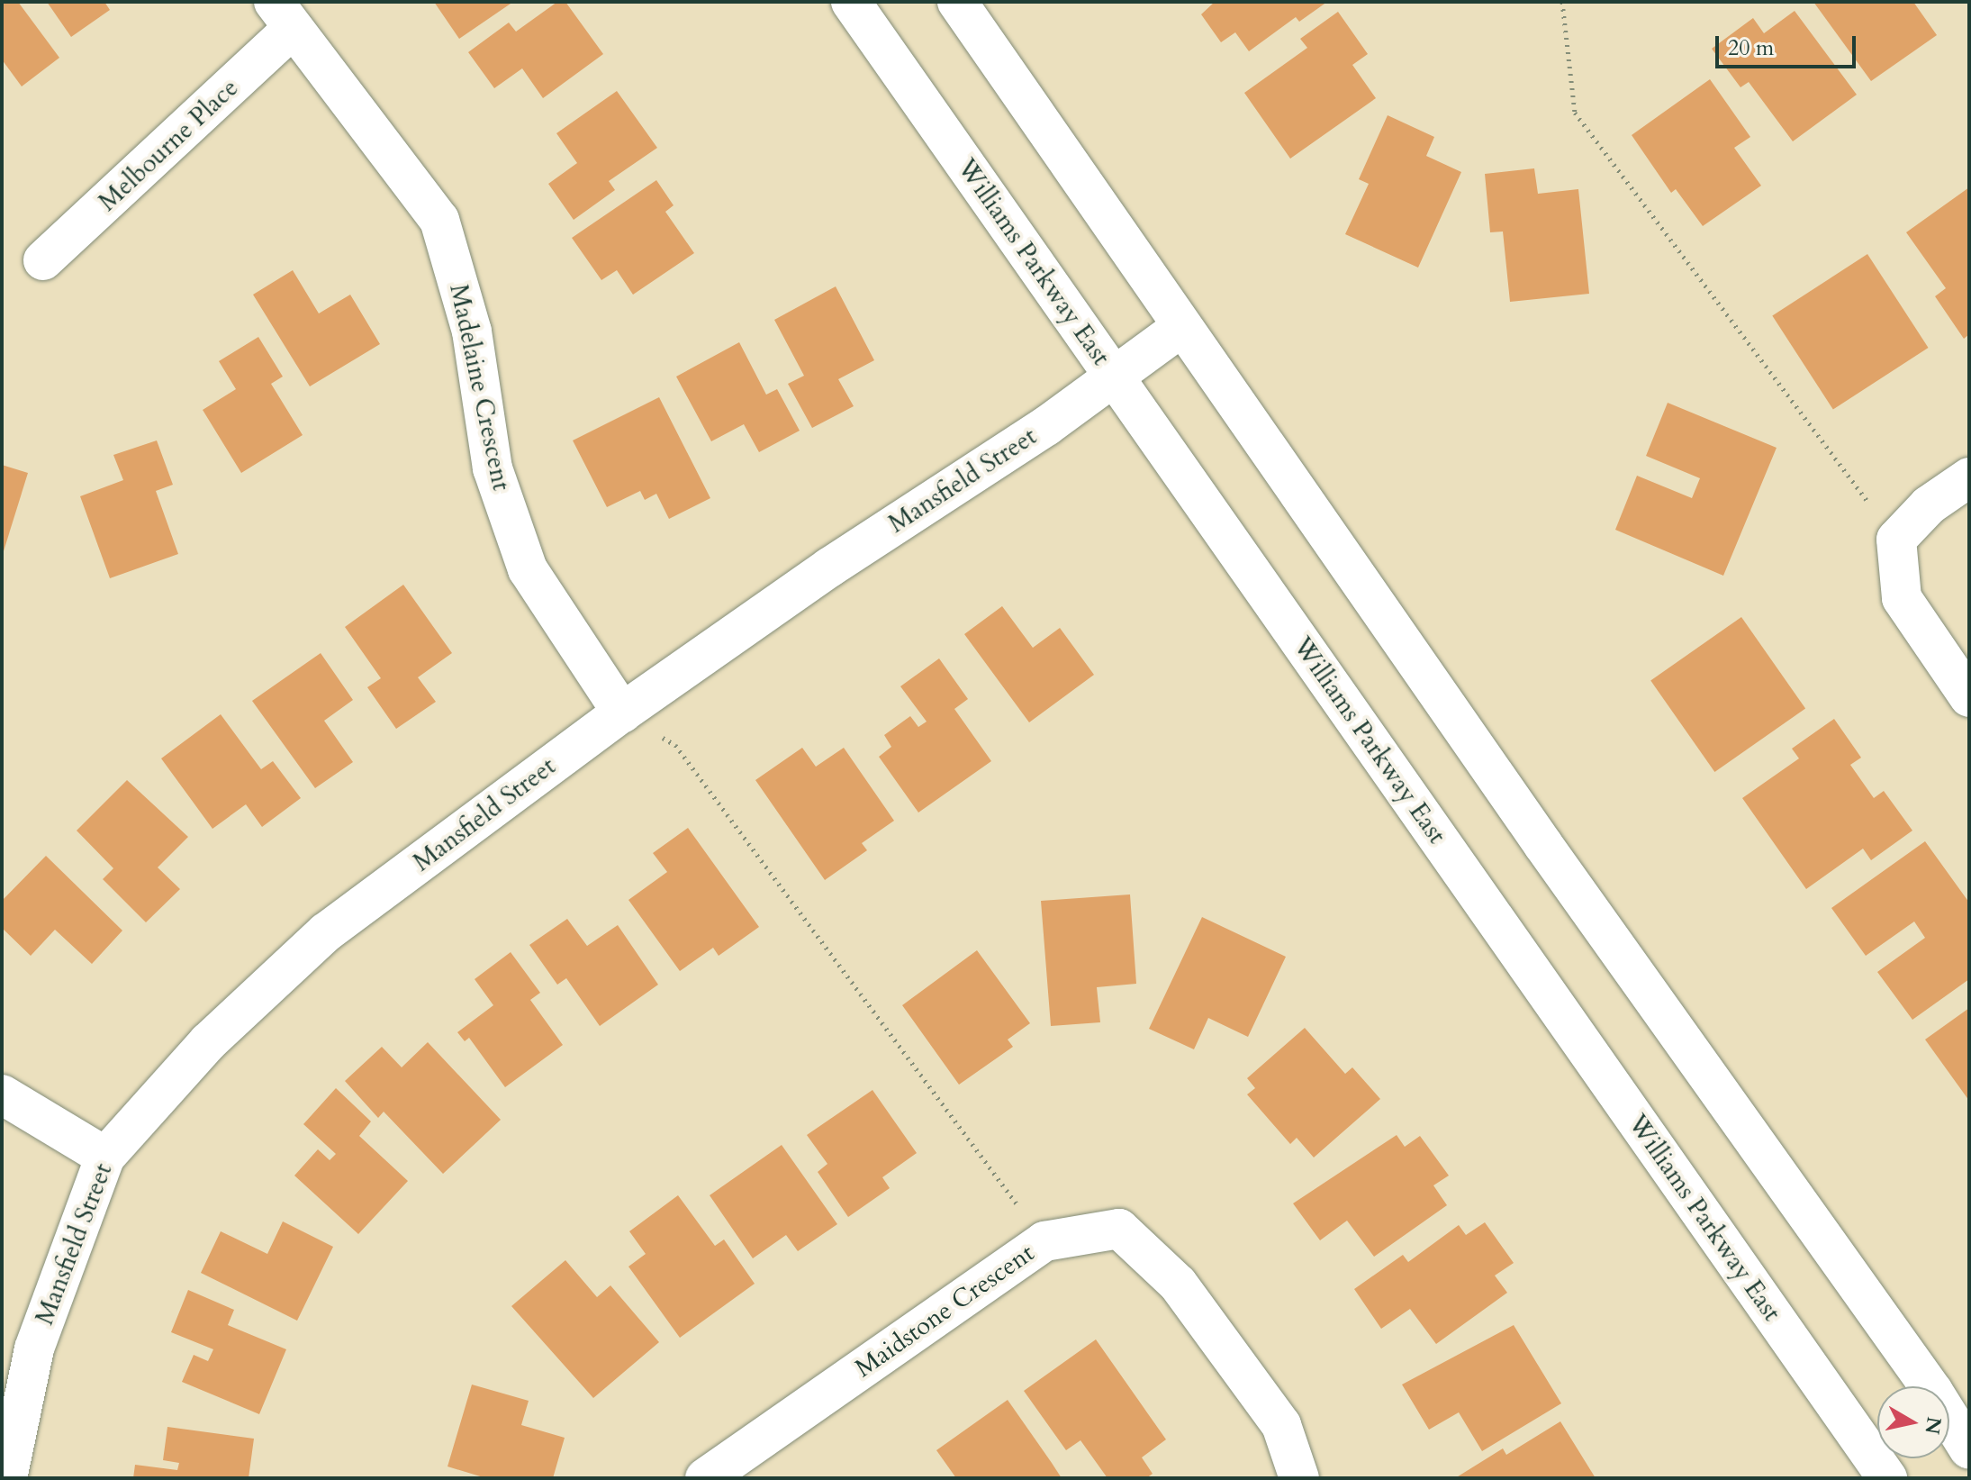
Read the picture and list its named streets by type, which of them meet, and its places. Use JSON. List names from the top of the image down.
{
  "streets": {
    "street": [
      "Melbourne Place",
      "Williams Parkway East",
      "Madelaine Crescent",
      "Mansfield Street",
      "Maidstone Crescent"
    ]
  },
  "crossings": [
    ["Melbourne Place", "Madelaine Crescent"],
    ["Williams Parkway East", "Mansfield Street"],
    ["Madelaine Crescent", "Mansfield Street"]
  ],
  "scale_bar": "20 m",
  "north": "right"
}
